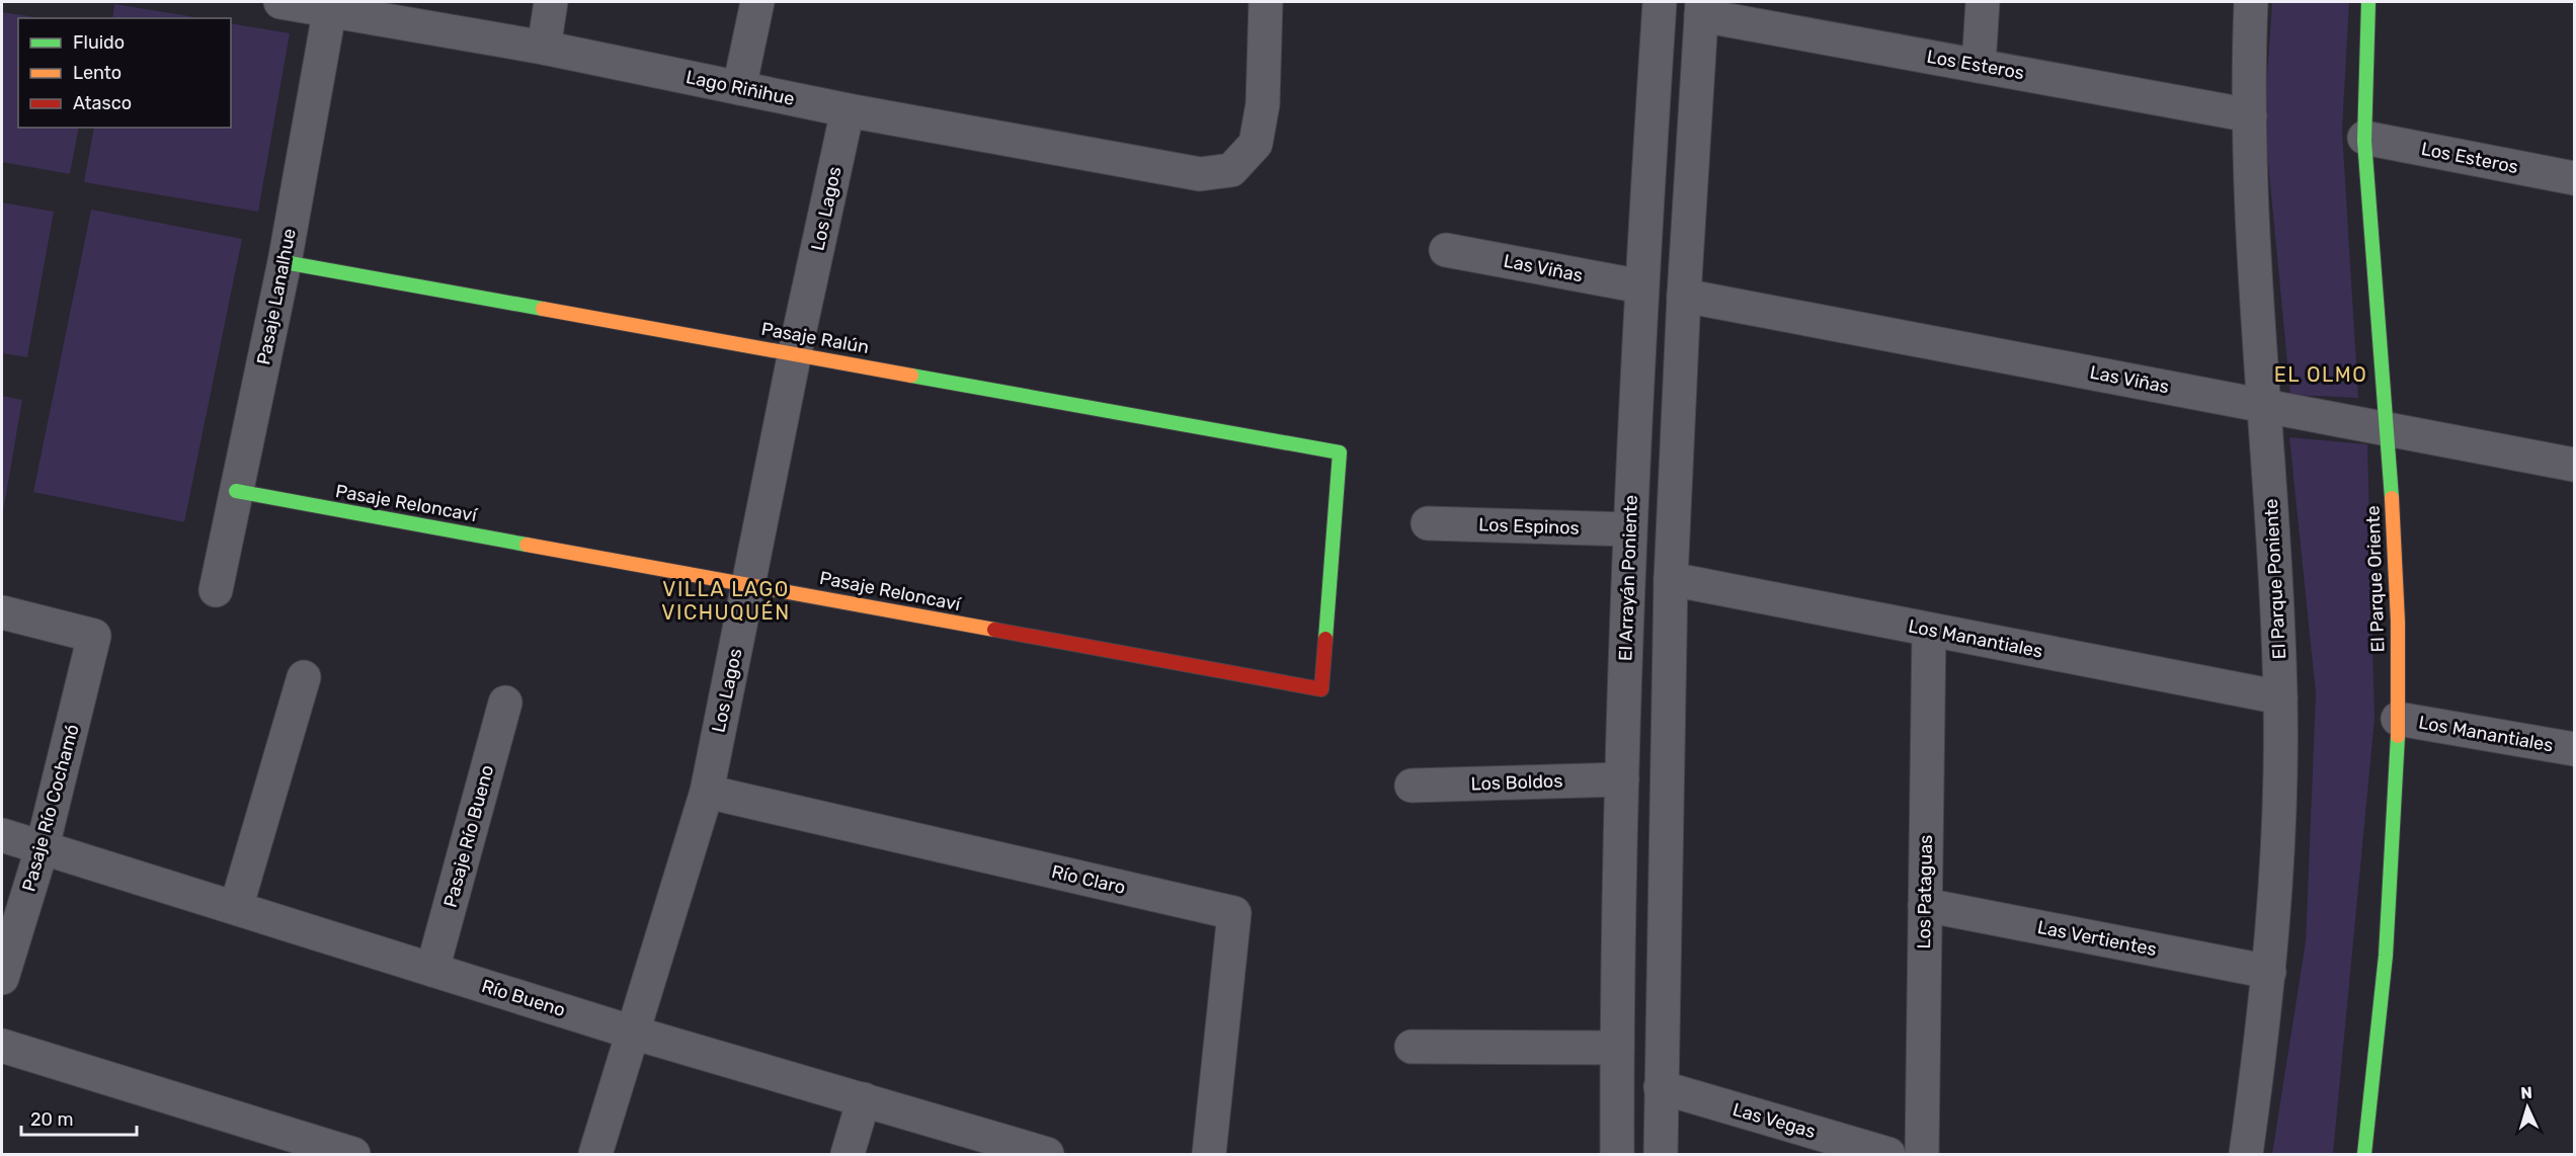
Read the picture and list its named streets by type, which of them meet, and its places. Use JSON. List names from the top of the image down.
{
  "streets": {
    "street": [
      "Los Esteros",
      "Lago Riñihue",
      "Los Lagos",
      "Las Viñas",
      "Pasaje Lanalhue",
      "Pasaje Ralún",
      "Pasaje Reloncaví",
      "Los Espinos",
      "El Arrayán Poniente",
      "El Parque Poniente",
      "El Parque Oriente",
      "Los Manantiales",
      "Los Boldos",
      "Pasaje Río Cochamó",
      "Pasaje Río Bueno",
      "Río Claro",
      "Los Pataguas",
      "Las Vertientes",
      "Río Bueno",
      "Las Vegas"
    ]
  },
  "crossings": [
    ["Los Esteros", "El Parque Poniente"],
    ["Los Esteros", "El Parque Oriente"],
    ["Lago Riñihue", "Los Lagos"],
    ["Lago Riñihue", "Pasaje Lanalhue"],
    ["Los Lagos", "Pasaje Ralún"],
    ["Los Lagos", "Pasaje Reloncaví"],
    ["Los Lagos", "Río Claro"],
    ["Los Lagos", "Río Bueno"],
    ["Las Viñas", "El Arrayán Poniente"],
    ["Las Viñas", "El Parque Poniente"],
    ["Las Viñas", "El Parque Oriente"],
    ["Pasaje Lanalhue", "Pasaje Ralún"],
    ["Pasaje Lanalhue", "Pasaje Reloncaví"],
    ["Pasaje Ralún", "Pasaje Reloncaví"],
    ["Los Espinos", "El Arrayán Poniente"],
    ["El Arrayán Poniente", "Los Boldos"],
    ["El Parque Poniente", "Los Manantiales"],
    ["El Parque Poniente", "Las Vertientes"],
    ["El Parque Oriente", "Los Manantiales"],
    ["Los Manantiales", "Los Pataguas"],
    ["Pasaje Río Cochamó", "Río Bueno"],
    ["Pasaje Río Bueno", "Río Bueno"],
    ["Los Pataguas", "Las Vertientes"]
  ],
  "districts": ["EL OLMO", "VILLA LAGO VICHUQUÉN"],
  "legend": ["Fluido", "Lento", "Atasco"],
  "scale_bar": "20 m",
  "north": "top"
}
